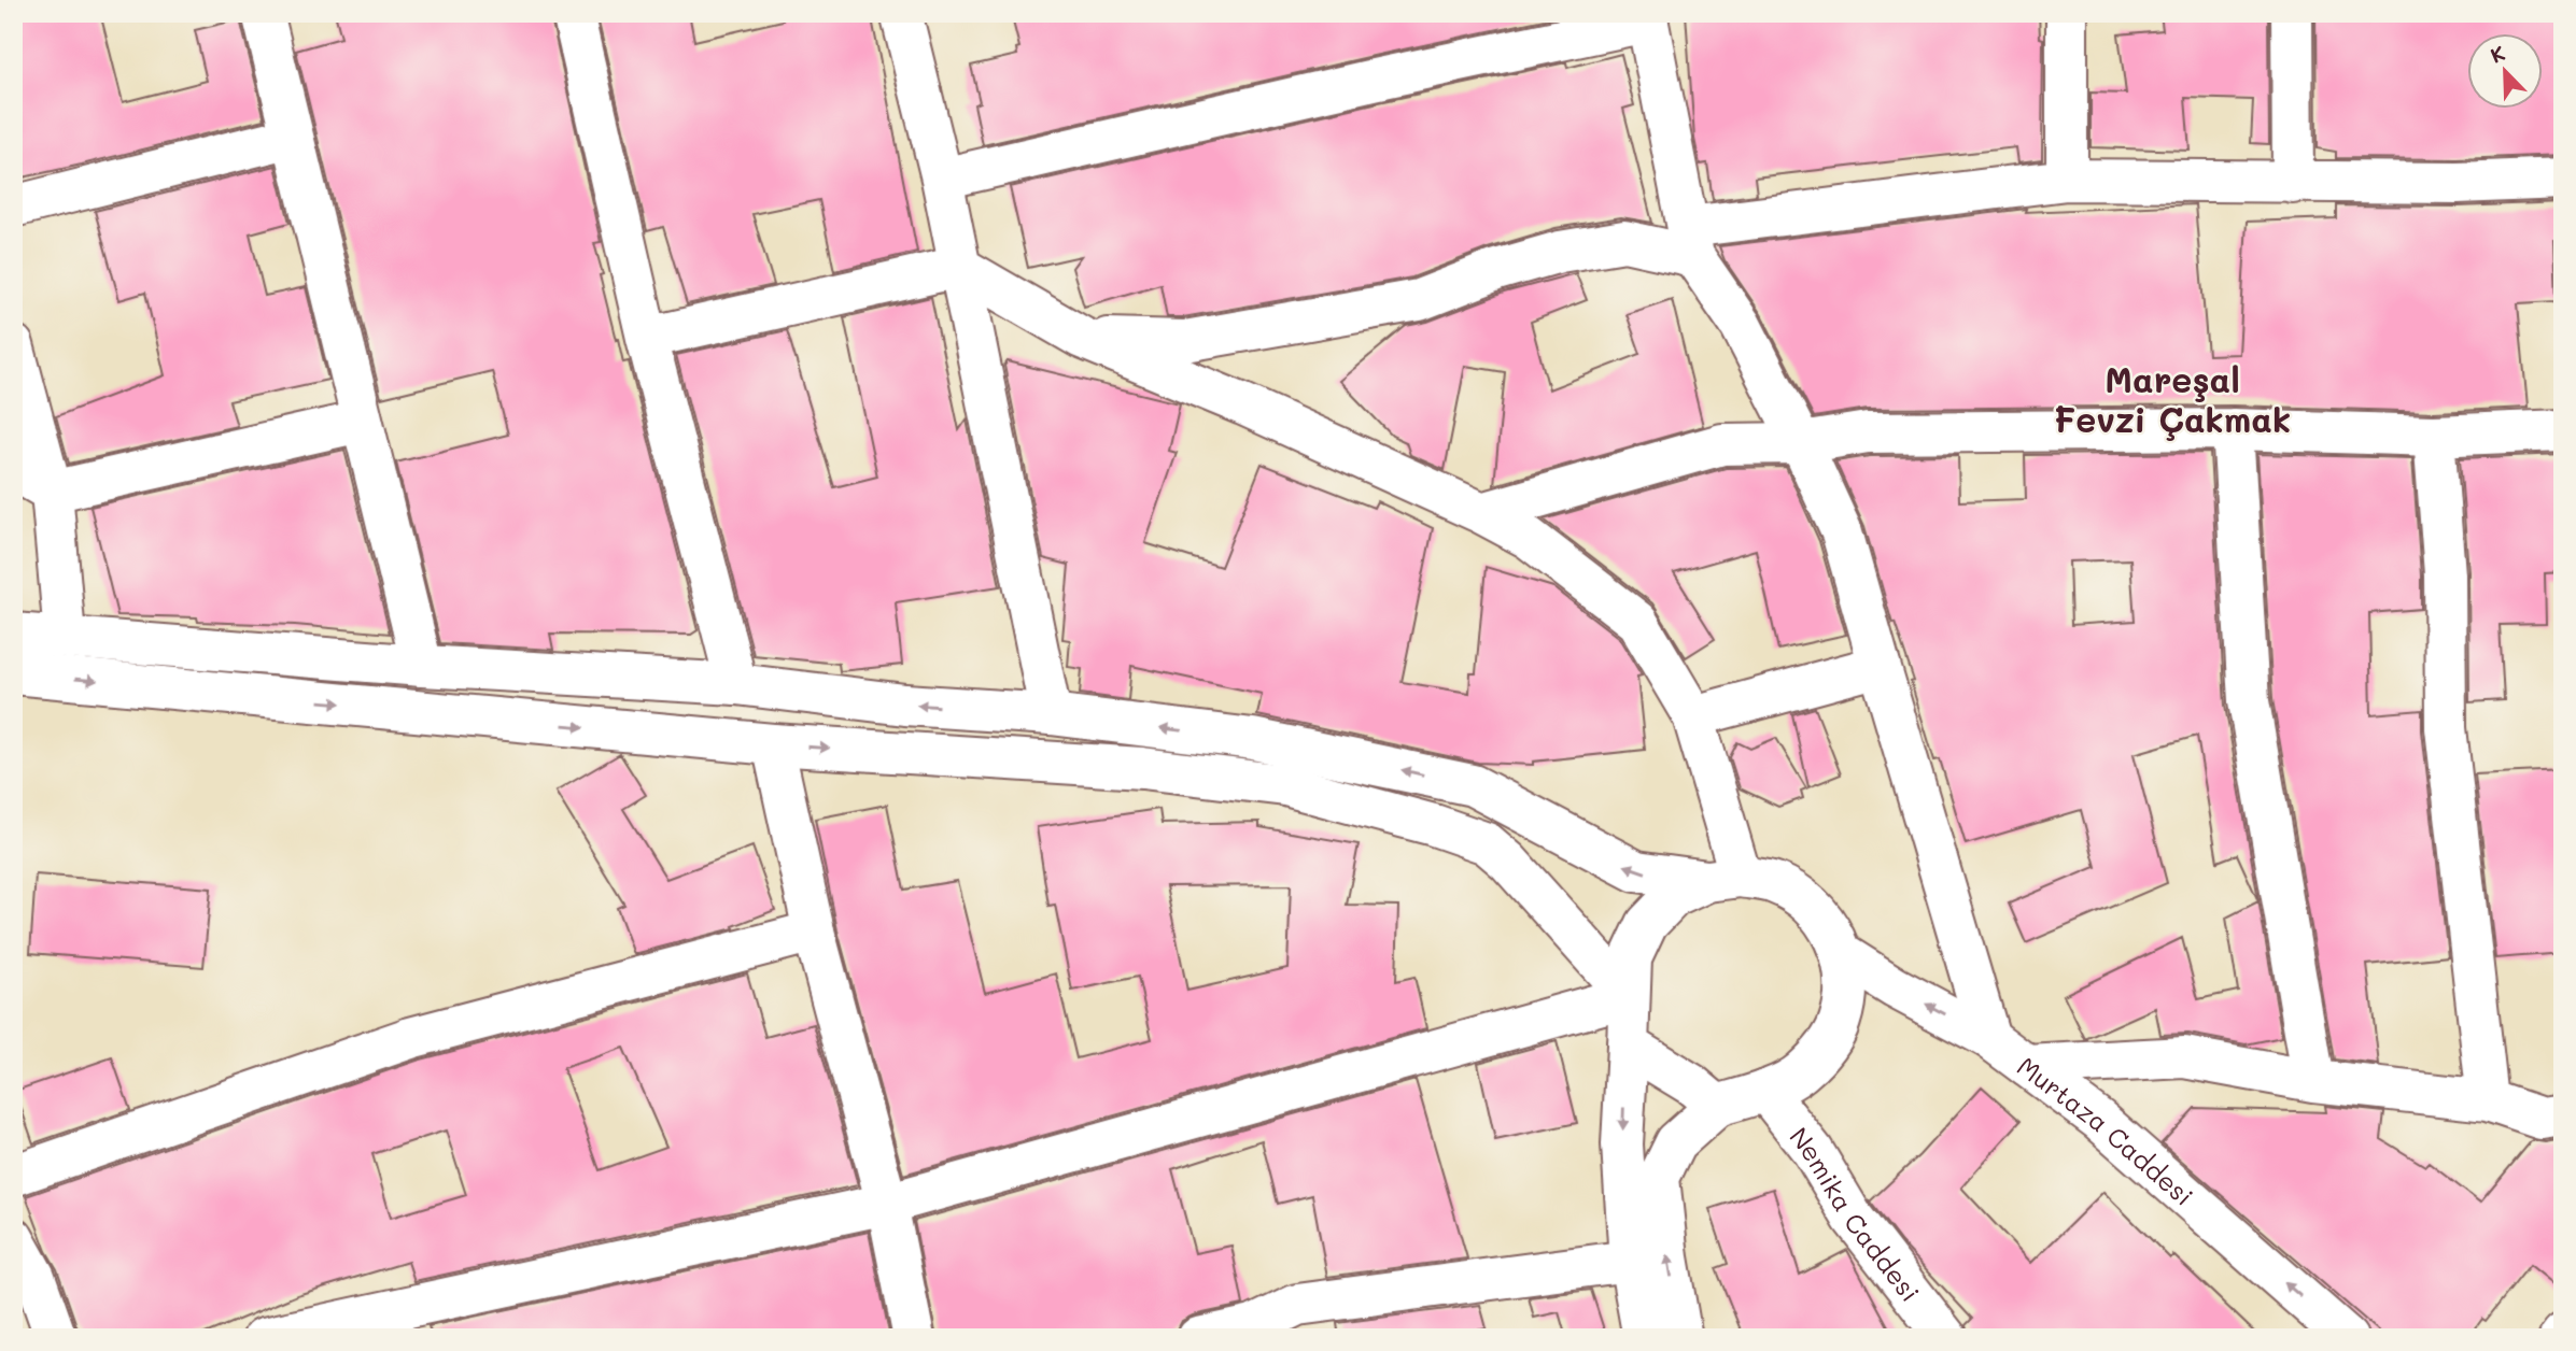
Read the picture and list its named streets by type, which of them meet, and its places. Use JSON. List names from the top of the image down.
{
  "streets": {
    "street": ["Murtaza Caddesi", "Nemika Caddesi"]
  },
  "crossings": [
    ["Murtaza Caddesi", "Nemika Caddesi"]
  ],
  "one_way": ["Murtaza Caddesi"],
  "districts": ["Mareşal Fevzi Çakmak"],
  "north": "top left"
}
